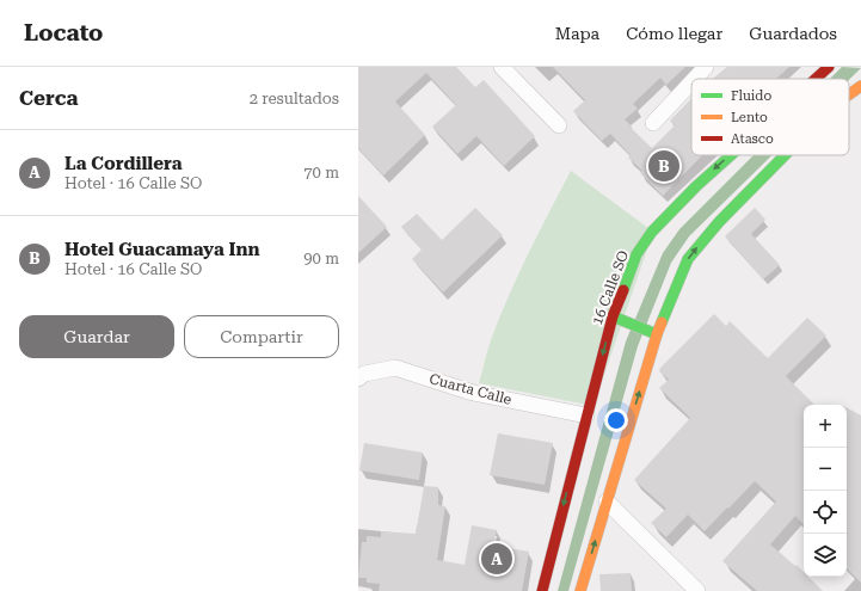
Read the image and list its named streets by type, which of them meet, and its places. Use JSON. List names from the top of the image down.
{
  "streets": {
    "street": ["16 Calle SO", "Cuarta Calle"]
  },
  "crossings": [
    ["16 Calle SO", "Cuarta Calle"]
  ],
  "legend": ["Fluido", "Lento", "Atasco"],
  "page": {
    "header": "Locato",
    "nav": ["Mapa", "Cómo llegar", "Guardados"],
    "heading": ["Cerca", "2 resultados"],
    "list": [
      {
        "mark": "A",
        "name": "La Cordillera",
        "note": "Hotel · 16 Calle SO",
        "value": "70 m"
      },
      {
        "mark": "B",
        "name": "Hotel Guacamaya Inn",
        "note": "Hotel · 16 Calle SO",
        "value": "90 m"
      }
    ],
    "pins": ["B", "A"],
    "buttons": ["Guardar", "Compartir"],
    "map_buttons": ["+", "−"]
  }
}
